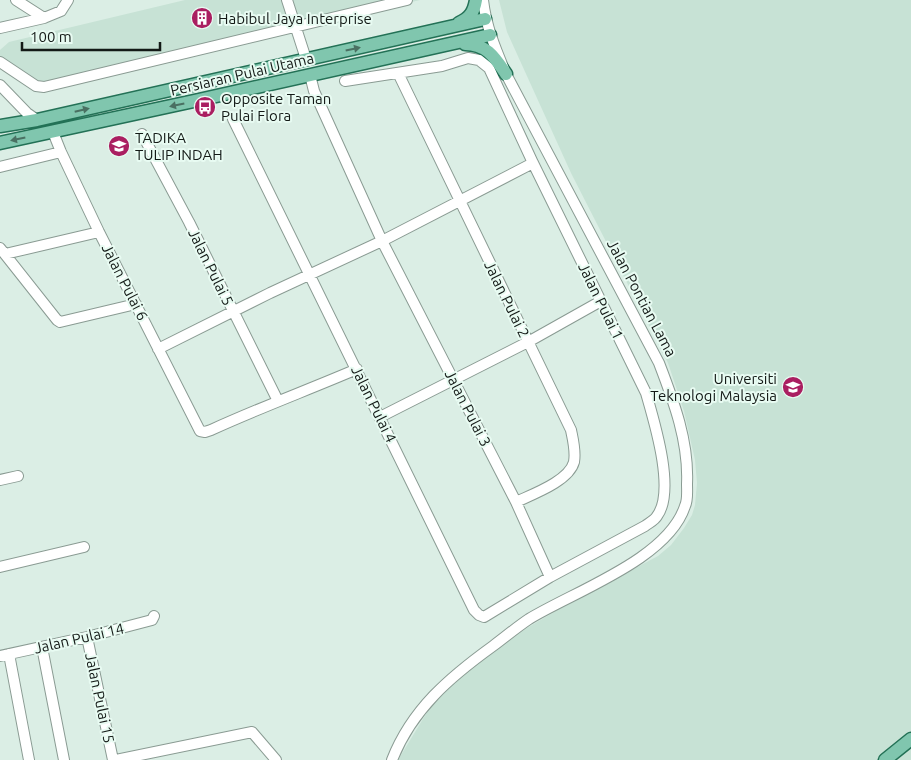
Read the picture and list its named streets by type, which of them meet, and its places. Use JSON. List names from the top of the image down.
{
  "streets": {
    "main road": ["Persiaran Pulai Utama"],
    "street": [
      "Jalan Pulai 5",
      "Jalan Pulai 6",
      "Jalan Pontian Lama",
      "Jalan Pulai 2",
      "Jalan Pulai 1",
      "Jalan Pulai 4",
      "Jalan Pulai 3",
      "Jalan Pulai 14",
      "Jalan Pulai 15"
    ]
  },
  "crossings": [
    ["Persiaran Pulai Utama", "Jalan Pulai 6"],
    ["Persiaran Pulai Utama", "Jalan Pontian Lama"],
    ["Persiaran Pulai Utama", "Jalan Pulai 3"],
    ["Jalan Pulai 5", "Jalan Pulai 6"],
    ["Jalan Pulai 2", "Jalan Pulai 1"],
    ["Jalan Pulai 2", "Jalan Pulai 3"],
    ["Jalan Pulai 1", "Jalan Pulai 4"],
    ["Jalan Pulai 1", "Jalan Pulai 3"],
    ["Jalan Pulai 4", "Jalan Pulai 3"],
    ["Jalan Pulai 14", "Jalan Pulai 15"]
  ],
  "places": {
    "building": ["Habibul Jaya Interprise"],
    "bus stop": ["Opposite Taman Pulai Flora"],
    "school or university": ["TADIKA TULIP INDAH", "Universiti Teknologi Malaysia"]
  },
  "scale_bar": "100 m"
}
